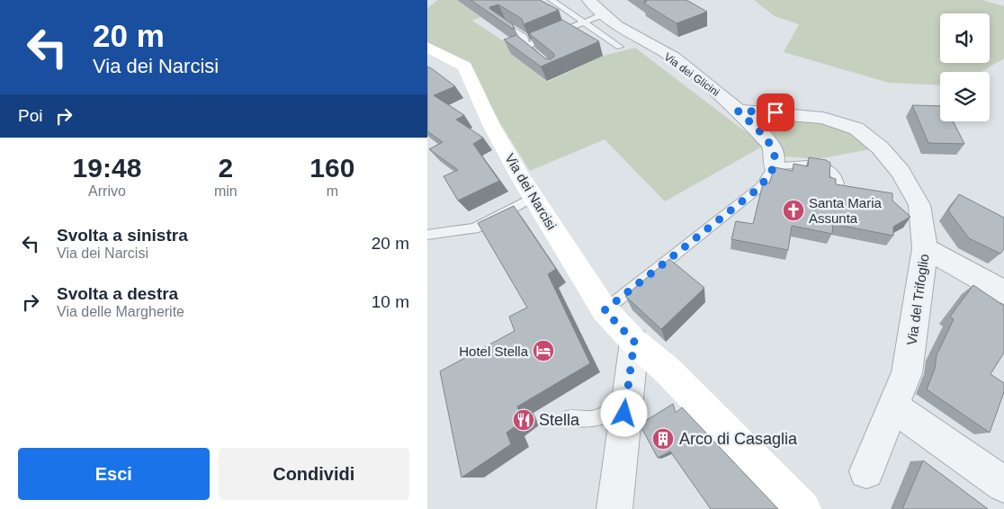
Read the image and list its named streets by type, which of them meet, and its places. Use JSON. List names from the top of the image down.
{
  "streets": {
    "street": ["Via dei Glicini", "Via dei Narcisi", "Via del Trifoglio"]
  },
  "crossings": [
    ["Via dei Glicini", "Via del Trifoglio"]
  ],
  "places": {
    "church": ["Santa Maria Assunta"],
    "hotel": ["Hotel Stella"],
    "restaurant": ["Stella"],
    "building": ["Arco di Casaglia"]
  },
  "page": {
    "turn": ["20 m", "Via dei Narcisi"],
    "then": "Poi",
    "eta": [
      "19:48",
      "Arrivo",
      "2",
      "min",
      "160",
      "m"
    ],
    "list": [
      {
        "name": "Svolta a sinistra",
        "note": "Via dei Narcisi",
        "value": "20 m"
      },
      {
        "name": "Svolta a destra",
        "note": "Via delle Margherite",
        "value": "10 m"
      }
    ],
    "buttons": ["Esci", "Condividi"]
  }
}
